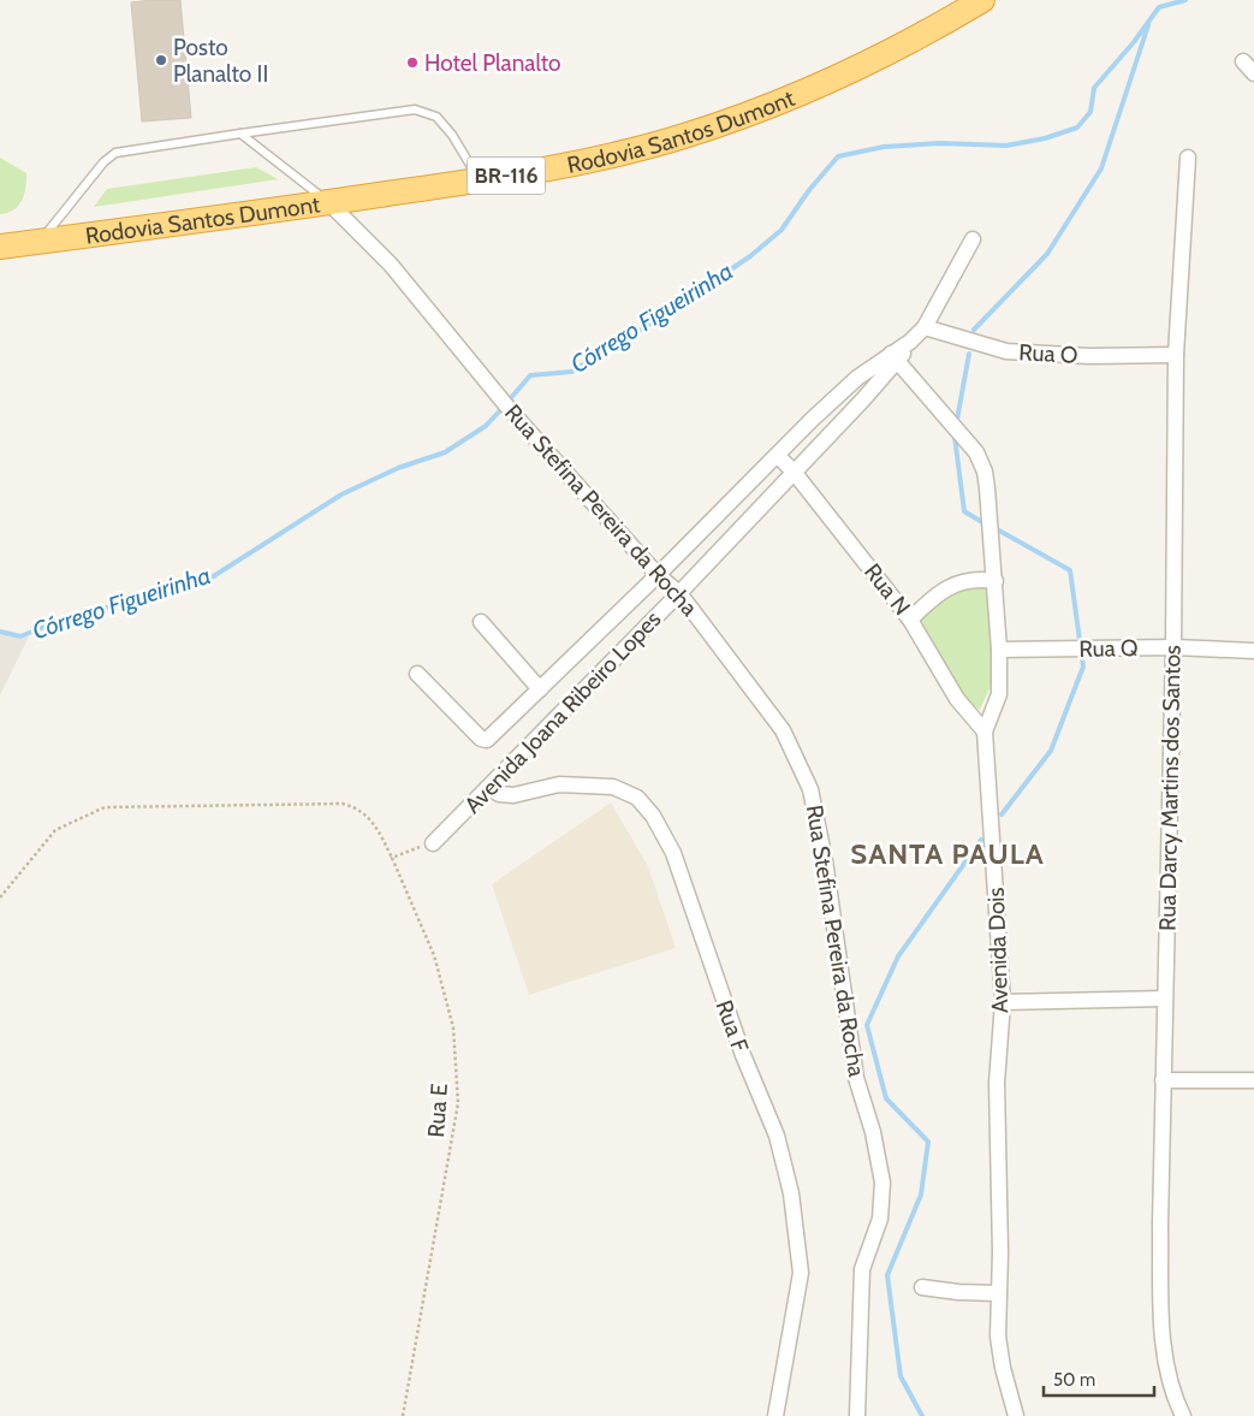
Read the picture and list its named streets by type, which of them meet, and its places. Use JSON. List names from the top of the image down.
{
  "streets": {
    "highway": ["Rodovia Santos Dumont", "BR-116"],
    "street": [
      "Rua O",
      "Rua Stefina Pereira da Rocha",
      "Rua N",
      "Rua Q",
      "Avenida Joana Ribeiro Lopes",
      "Rua Darcy Martins dos Santos",
      "Avenida Dois",
      "Rua F"
    ],
    "path": ["Rua E"]
  },
  "crossings": [
    ["Rodovia Santos Dumont", "Rua Stefina Pereira da Rocha"],
    ["Rua O", "Avenida Joana Ribeiro Lopes"],
    ["Rua O", "Rua Darcy Martins dos Santos"],
    ["Rua Stefina Pereira da Rocha", "Avenida Joana Ribeiro Lopes"],
    ["Rua N", "Avenida Joana Ribeiro Lopes"],
    ["Rua N", "Avenida Dois"],
    ["Rua Q", "Rua Darcy Martins dos Santos"],
    ["Rua Q", "Avenida Dois"],
    ["Avenida Joana Ribeiro Lopes", "Avenida Dois"],
    ["Avenida Joana Ribeiro Lopes", "Rua F"]
  ],
  "districts": ["SANTA PAULA"],
  "water": ["Córrego Figueirinha"],
  "places": ["Posto Planalto II", "Hotel Planalto"],
  "scale_bar": "50 m"
}
